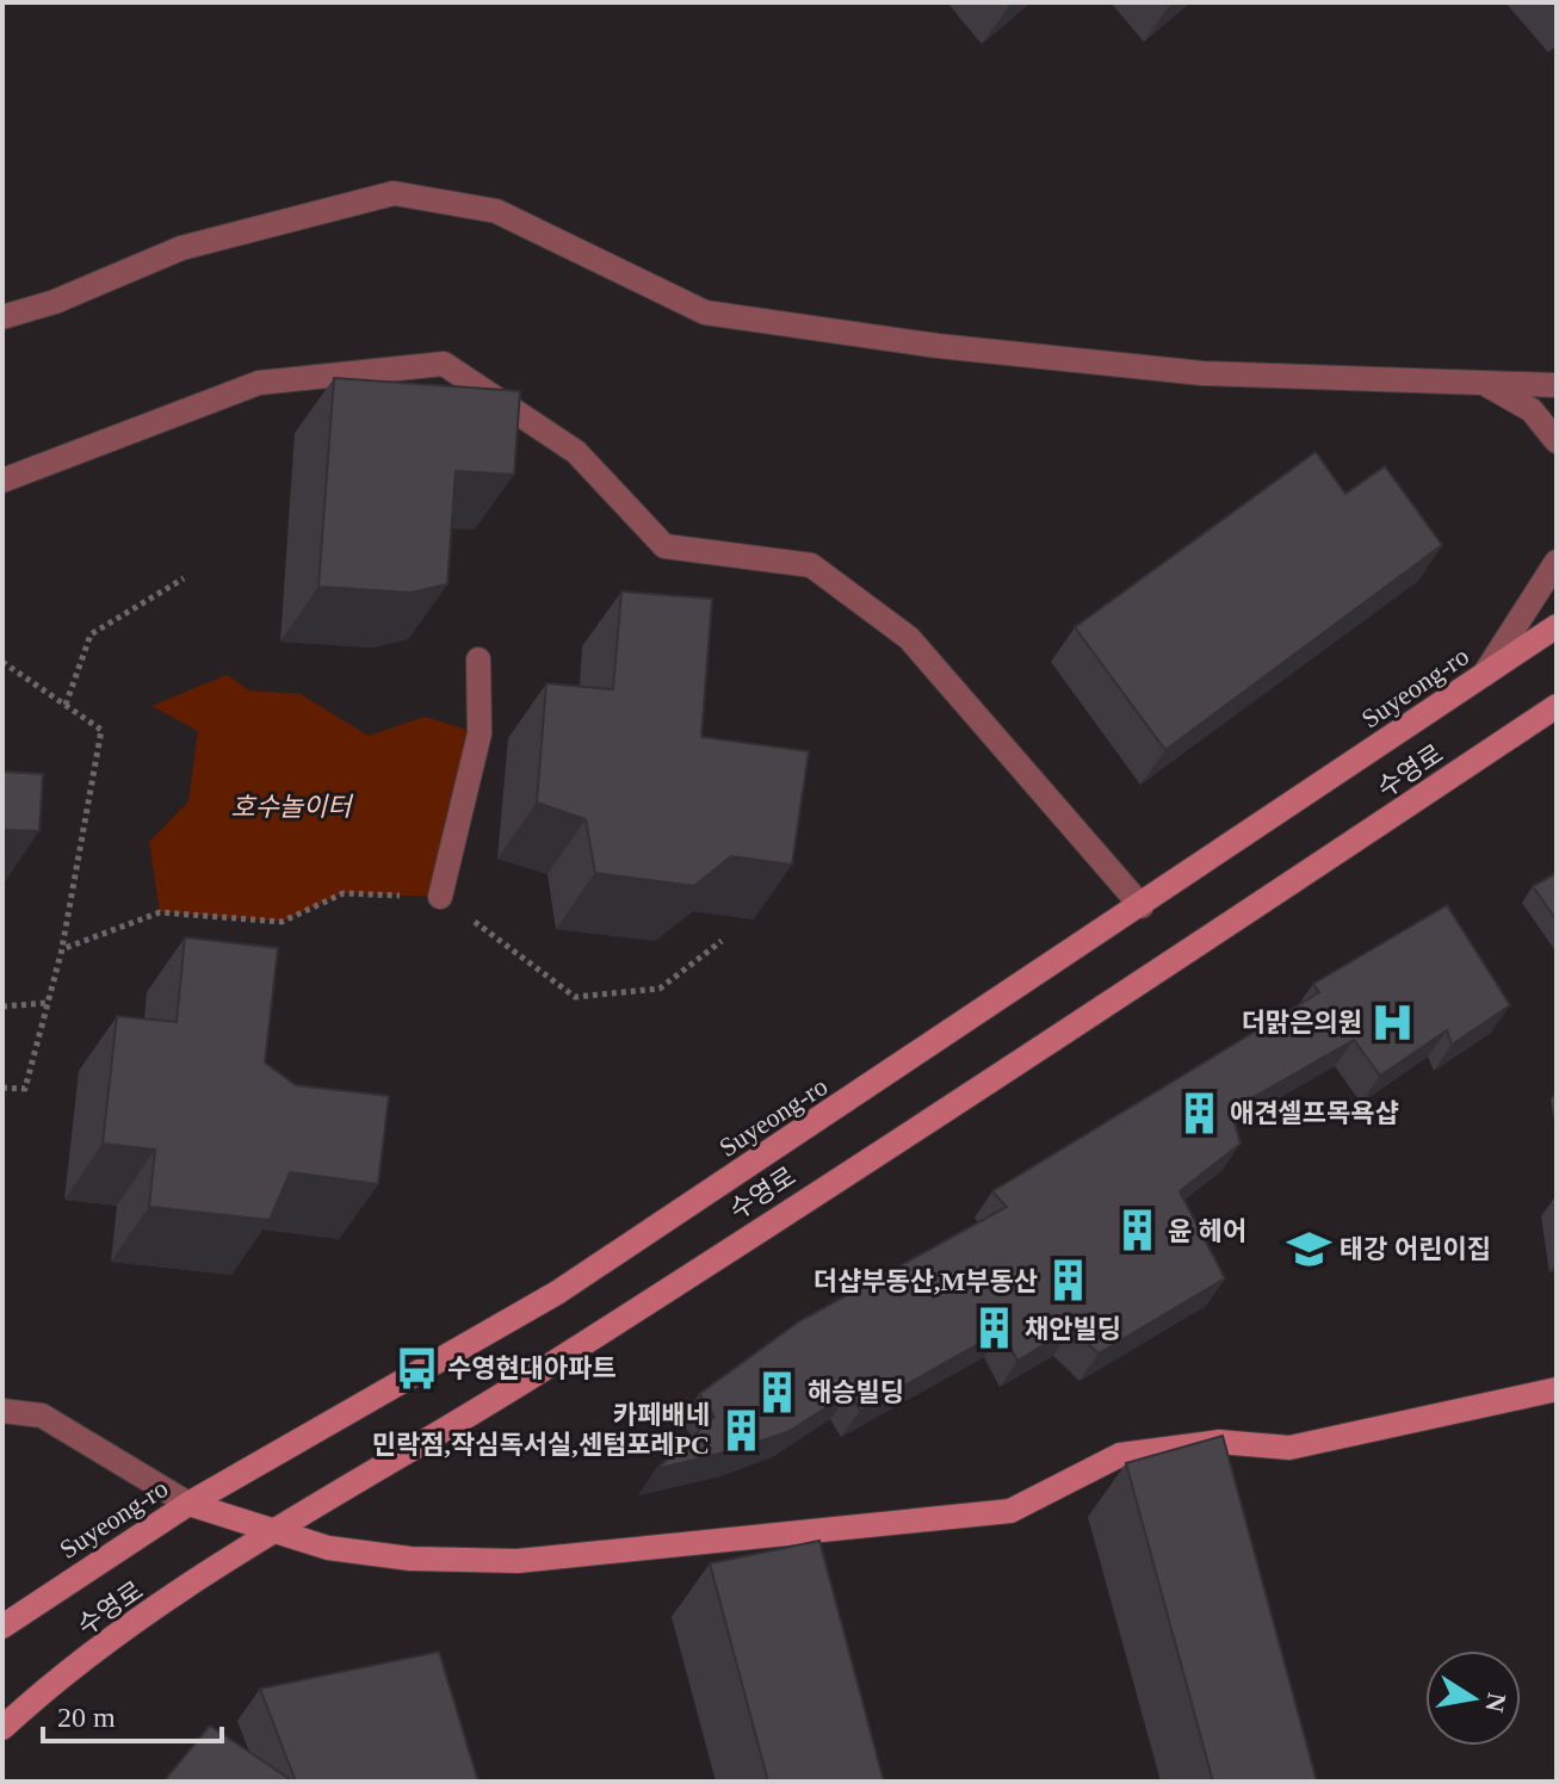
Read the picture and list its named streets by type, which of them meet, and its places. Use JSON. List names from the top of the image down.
{
  "streets": {
    "main road": ["Suyeong-ro", "수영로"]
  },
  "parks": ["호수놀이터"],
  "places": {
    "hospital": ["더맑은의원"],
    "building": [
      "애견셀프목욕샵",
      "윤 헤어",
      "더샵부동산,M부동산",
      "채안빌딩",
      "해승빌딩",
      "카페배네 민락점,작심독서실,센텀포레PC"
    ],
    "school or university": ["태강 어린이집"],
    "bus stop": ["수영현대아파트"]
  },
  "scale_bar": "20 m",
  "north": "right"
}
